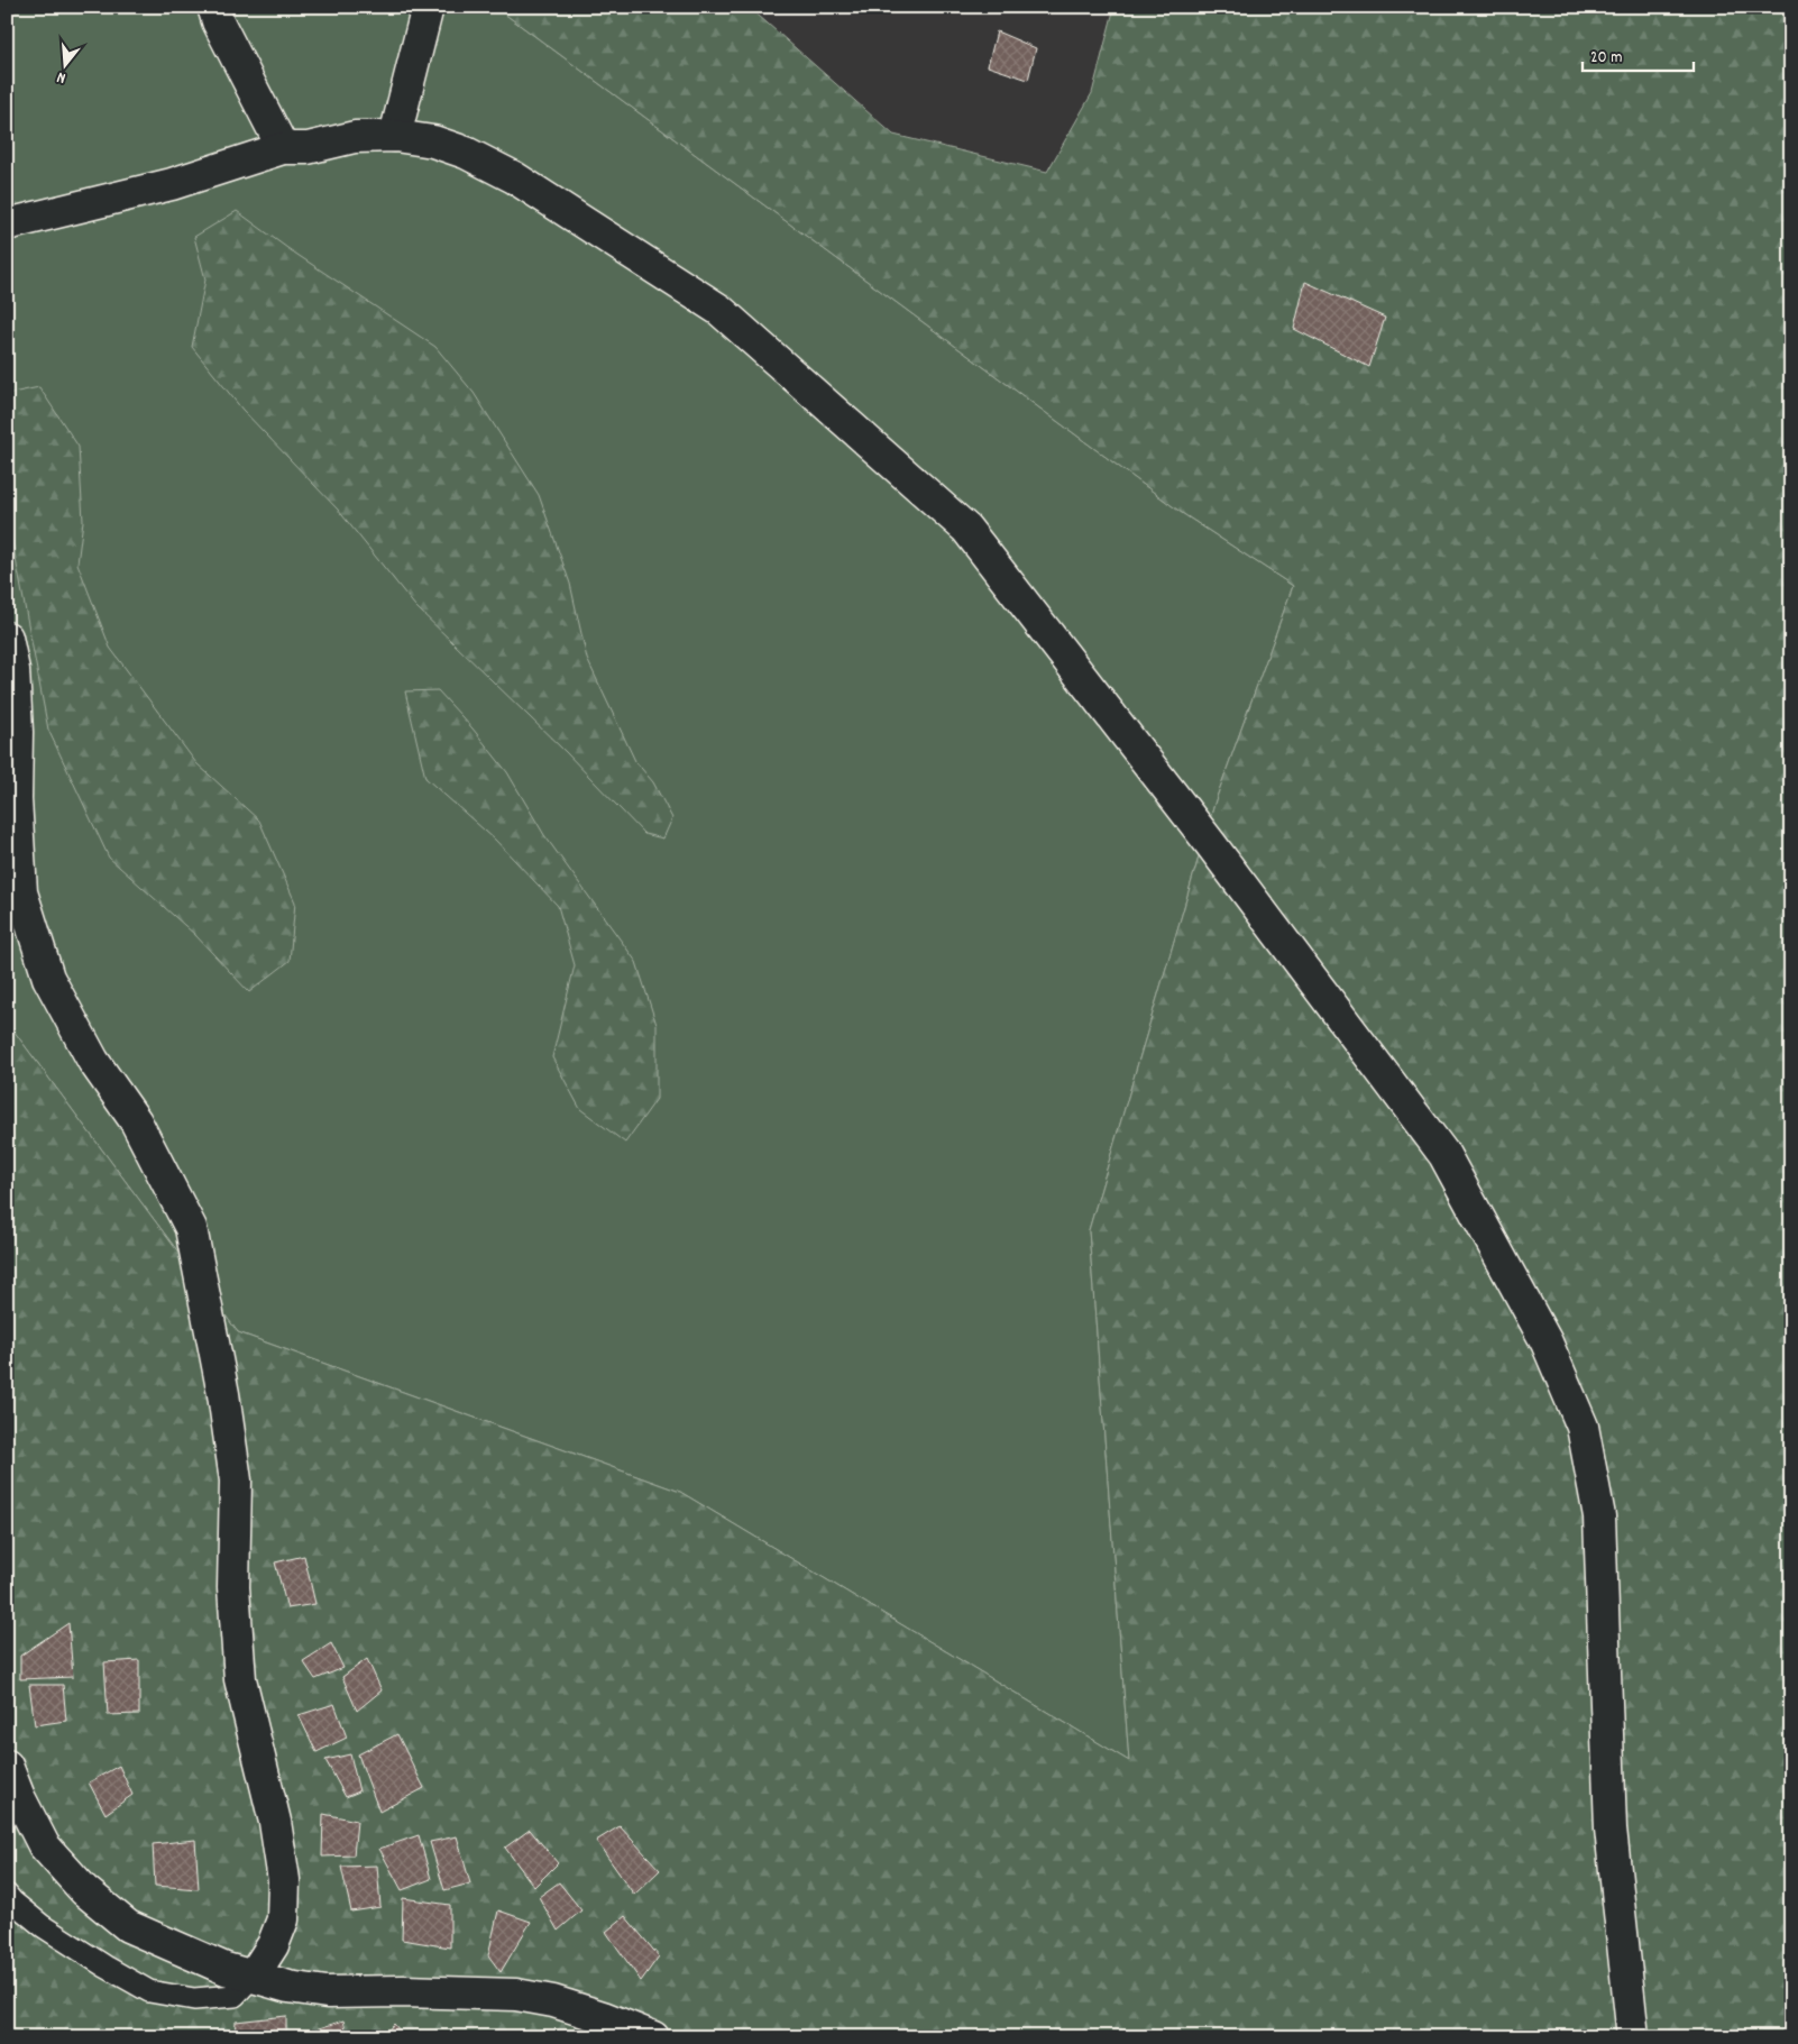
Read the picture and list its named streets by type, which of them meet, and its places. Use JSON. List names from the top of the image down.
{
  "scale_bar": "20 m",
  "north": "bottom"
}
